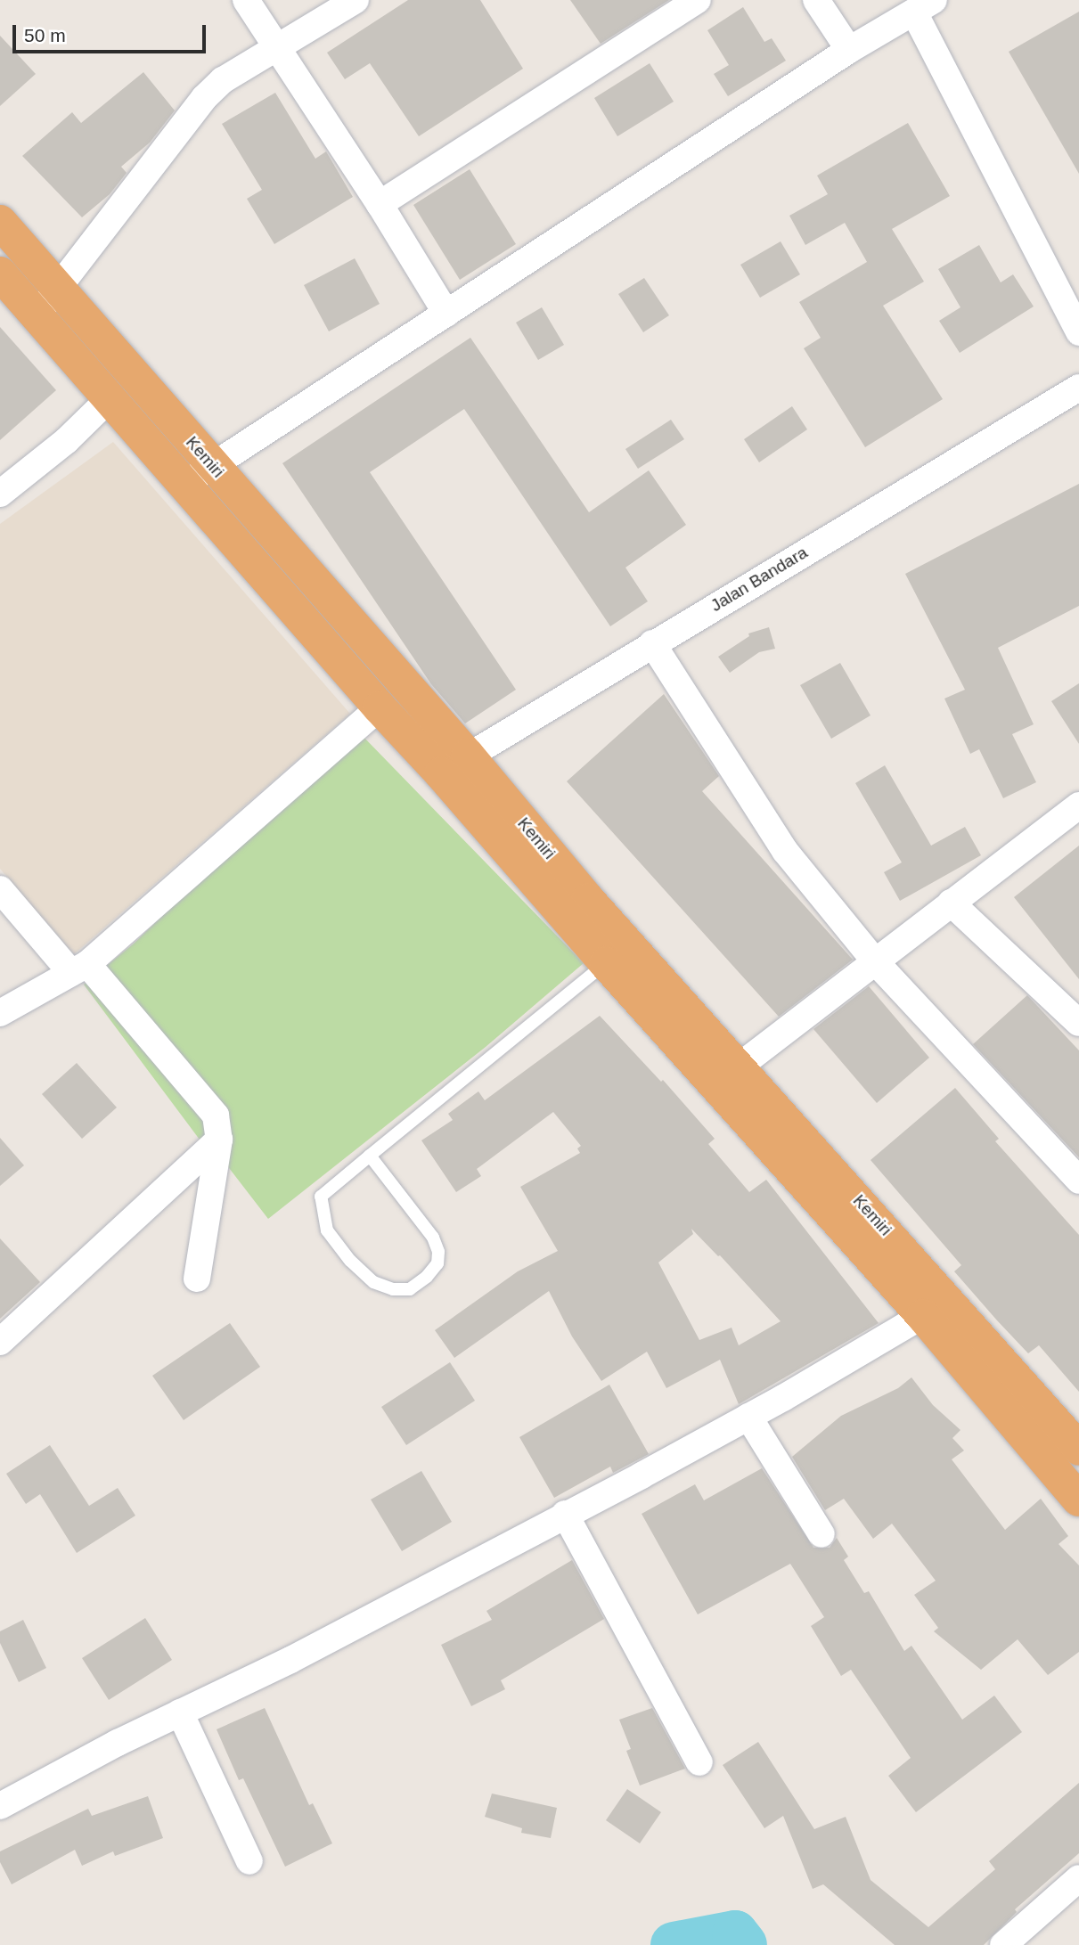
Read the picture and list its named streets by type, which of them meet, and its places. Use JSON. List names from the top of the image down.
{
  "streets": {
    "highway": ["Kemiri"],
    "street": ["Jalan Bandara"]
  },
  "crossings": [
    ["Kemiri", "Jalan Bandara"]
  ],
  "scale_bar": "50 m"
}
